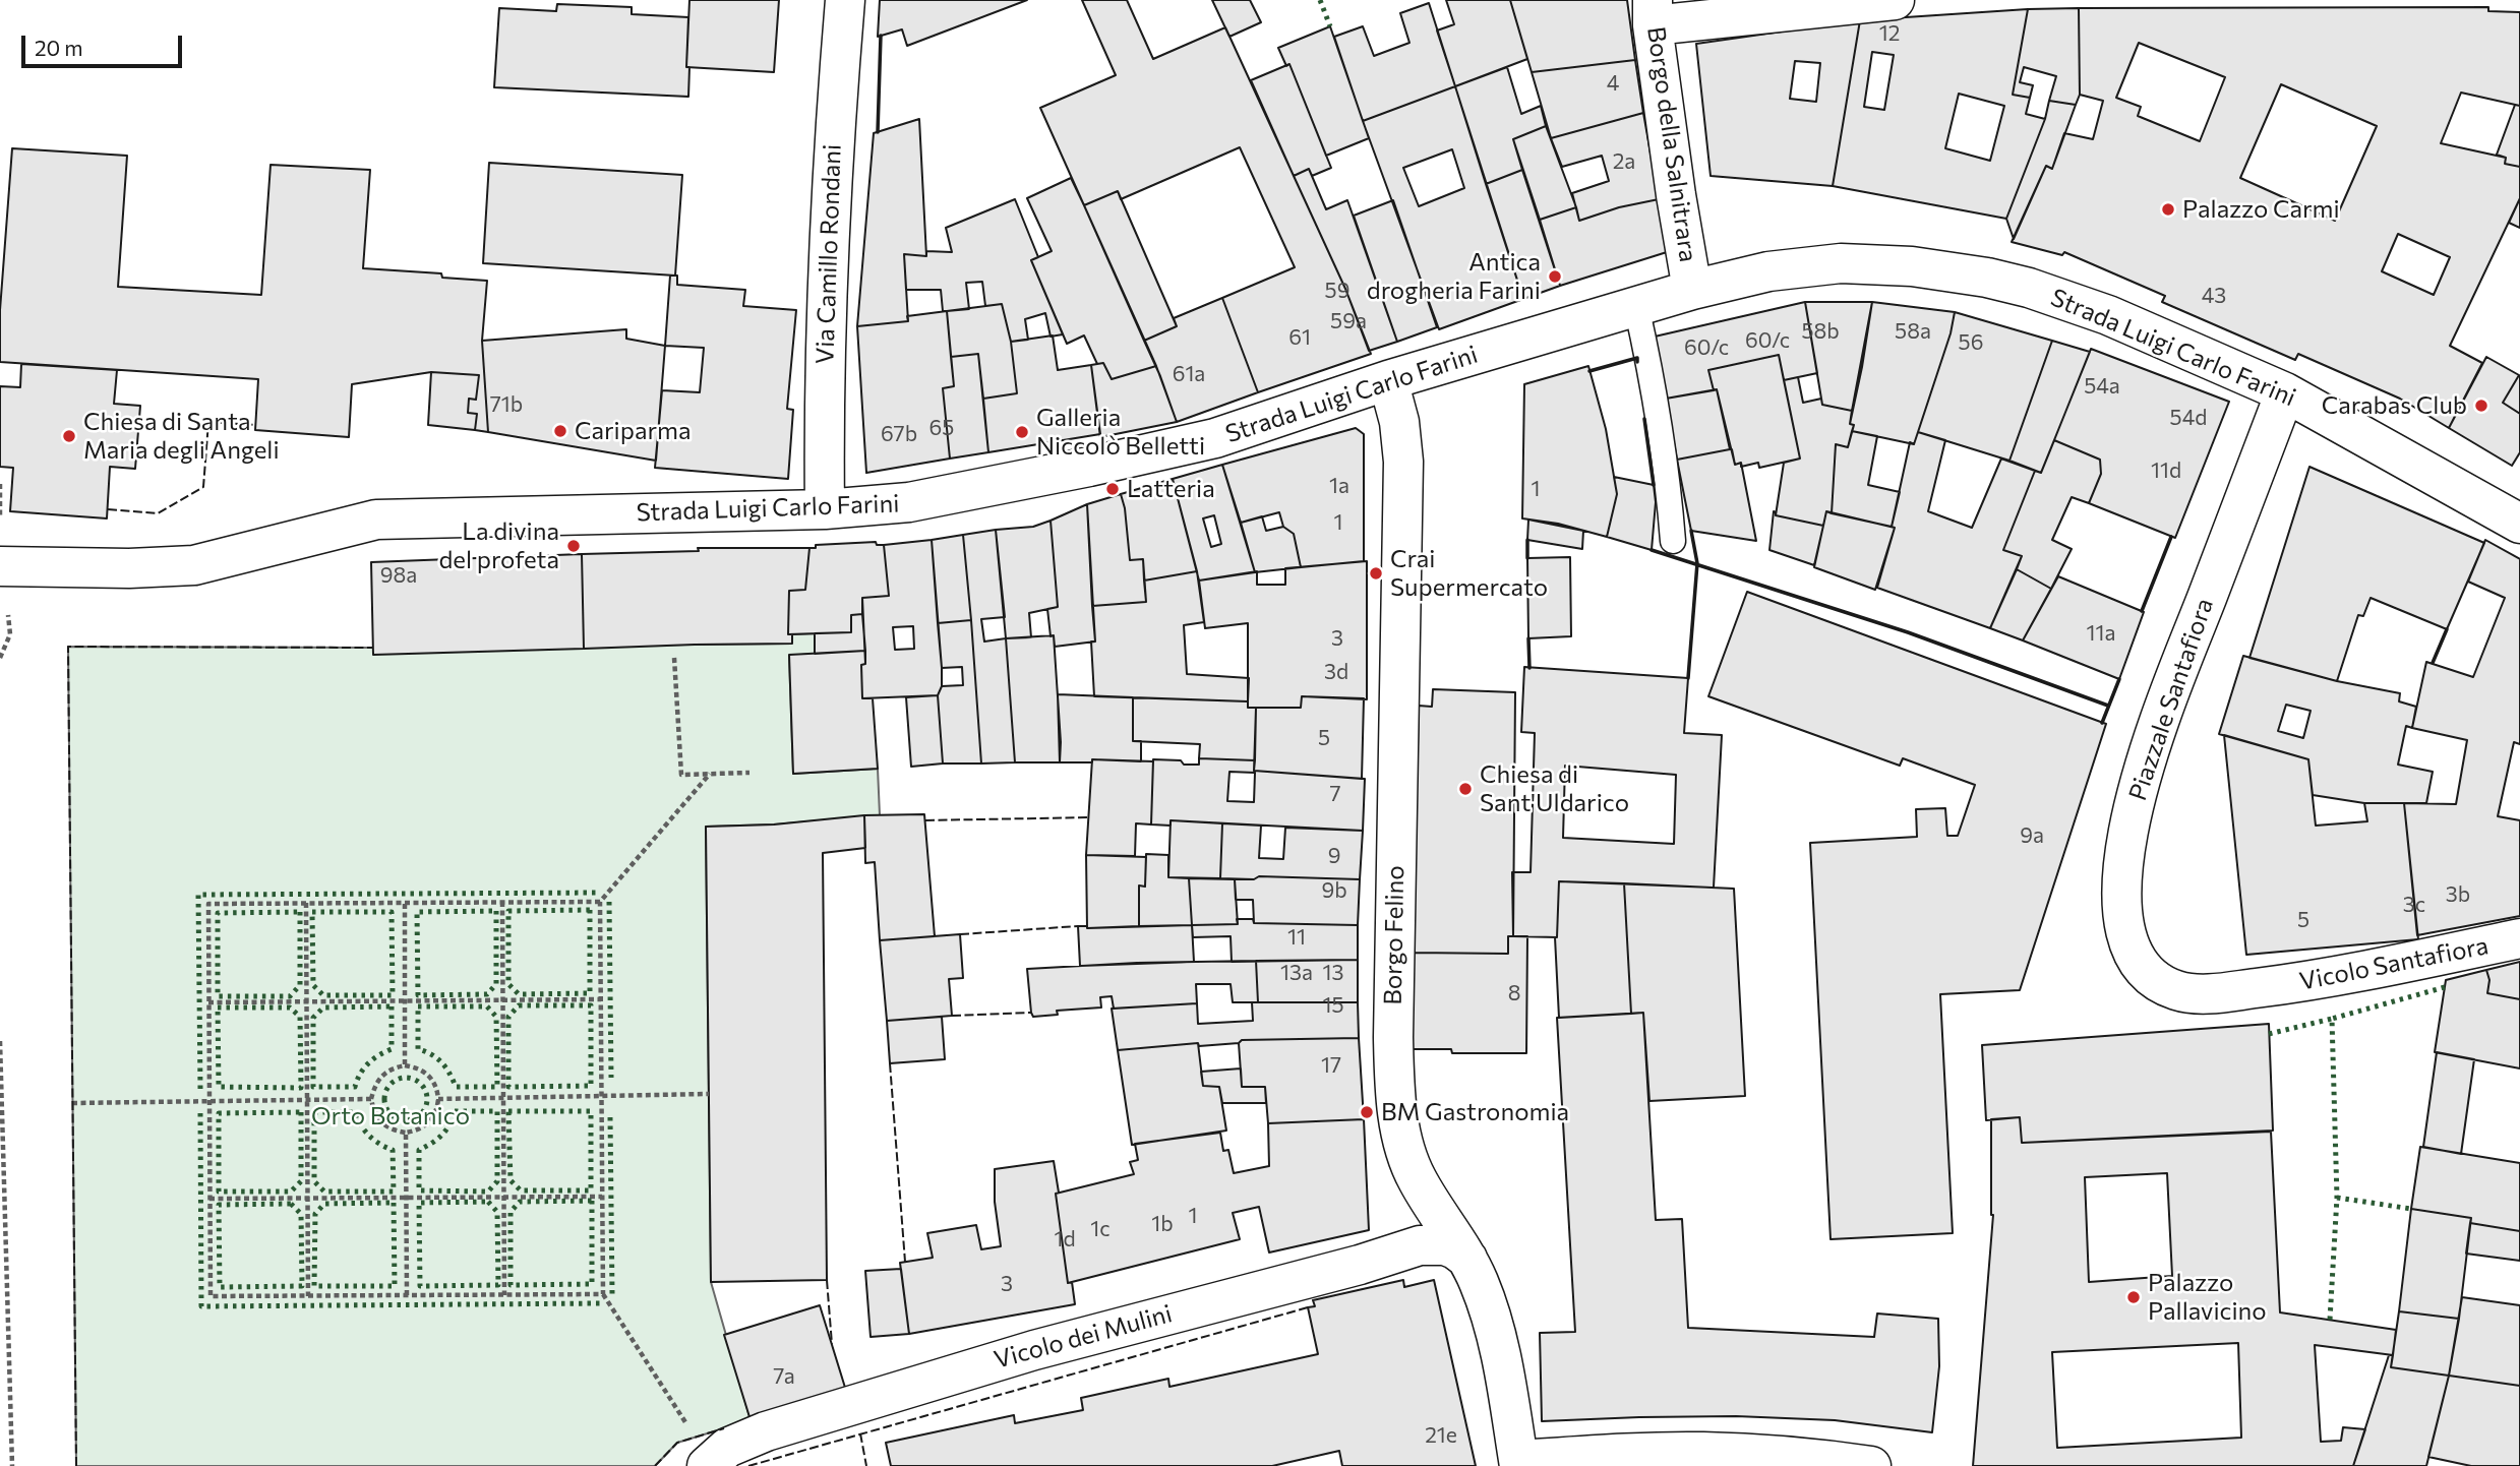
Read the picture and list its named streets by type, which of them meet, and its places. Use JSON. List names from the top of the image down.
{
  "streets": {
    "street": [
      "Borgo della Salnitrara",
      "Via Camillo Rondani",
      "Strada Luigi Carlo Farini",
      "Piazzale Santafiora",
      "Borgo Felino",
      "Vicolo Santafiora",
      "Vicolo dei Mulini"
    ]
  },
  "crossings": [
    ["Borgo della Salnitrara", "Strada Luigi Carlo Farini"],
    ["Via Camillo Rondani", "Strada Luigi Carlo Farini"],
    ["Strada Luigi Carlo Farini", "Piazzale Santafiora"],
    ["Strada Luigi Carlo Farini", "Borgo Felino"],
    ["Piazzale Santafiora", "Vicolo Santafiora"],
    ["Borgo Felino", "Vicolo dei Mulini"]
  ],
  "parks": ["Orto Botanico"],
  "places": [
    "Palazzo Carmi",
    "Antica drogheria Farini",
    "Carabas Club",
    "Cariparma",
    "Galleria Niccolò Belletti",
    "Chiesa di Santa Maria degli Angeli",
    "Latteria",
    "La divina del profeta",
    "Crai Supermercato",
    "Chiesa di Sant'Uldarico",
    "BM Gastronomia",
    "Palazzo Pallavicino"
  ],
  "house_numbers": [
    "12",
    "4",
    "2a",
    "59",
    "43",
    "59a",
    "58b",
    "58a",
    "61",
    "60/c",
    "56",
    "60/c",
    "61a",
    "54a",
    "71b",
    "54d",
    "65",
    "67b",
    "11d",
    "1a",
    "1",
    "1",
    "98a",
    "11a",
    "3",
    "3d",
    "5",
    "7",
    "9a",
    "9",
    "9b",
    "3b",
    "3c",
    "5",
    "11",
    "13a",
    "13",
    "8",
    "15",
    "17",
    "1",
    "1b",
    "1c",
    "1d",
    "3",
    "7a",
    "21e"
  ],
  "scale_bar": "20 m"
}
